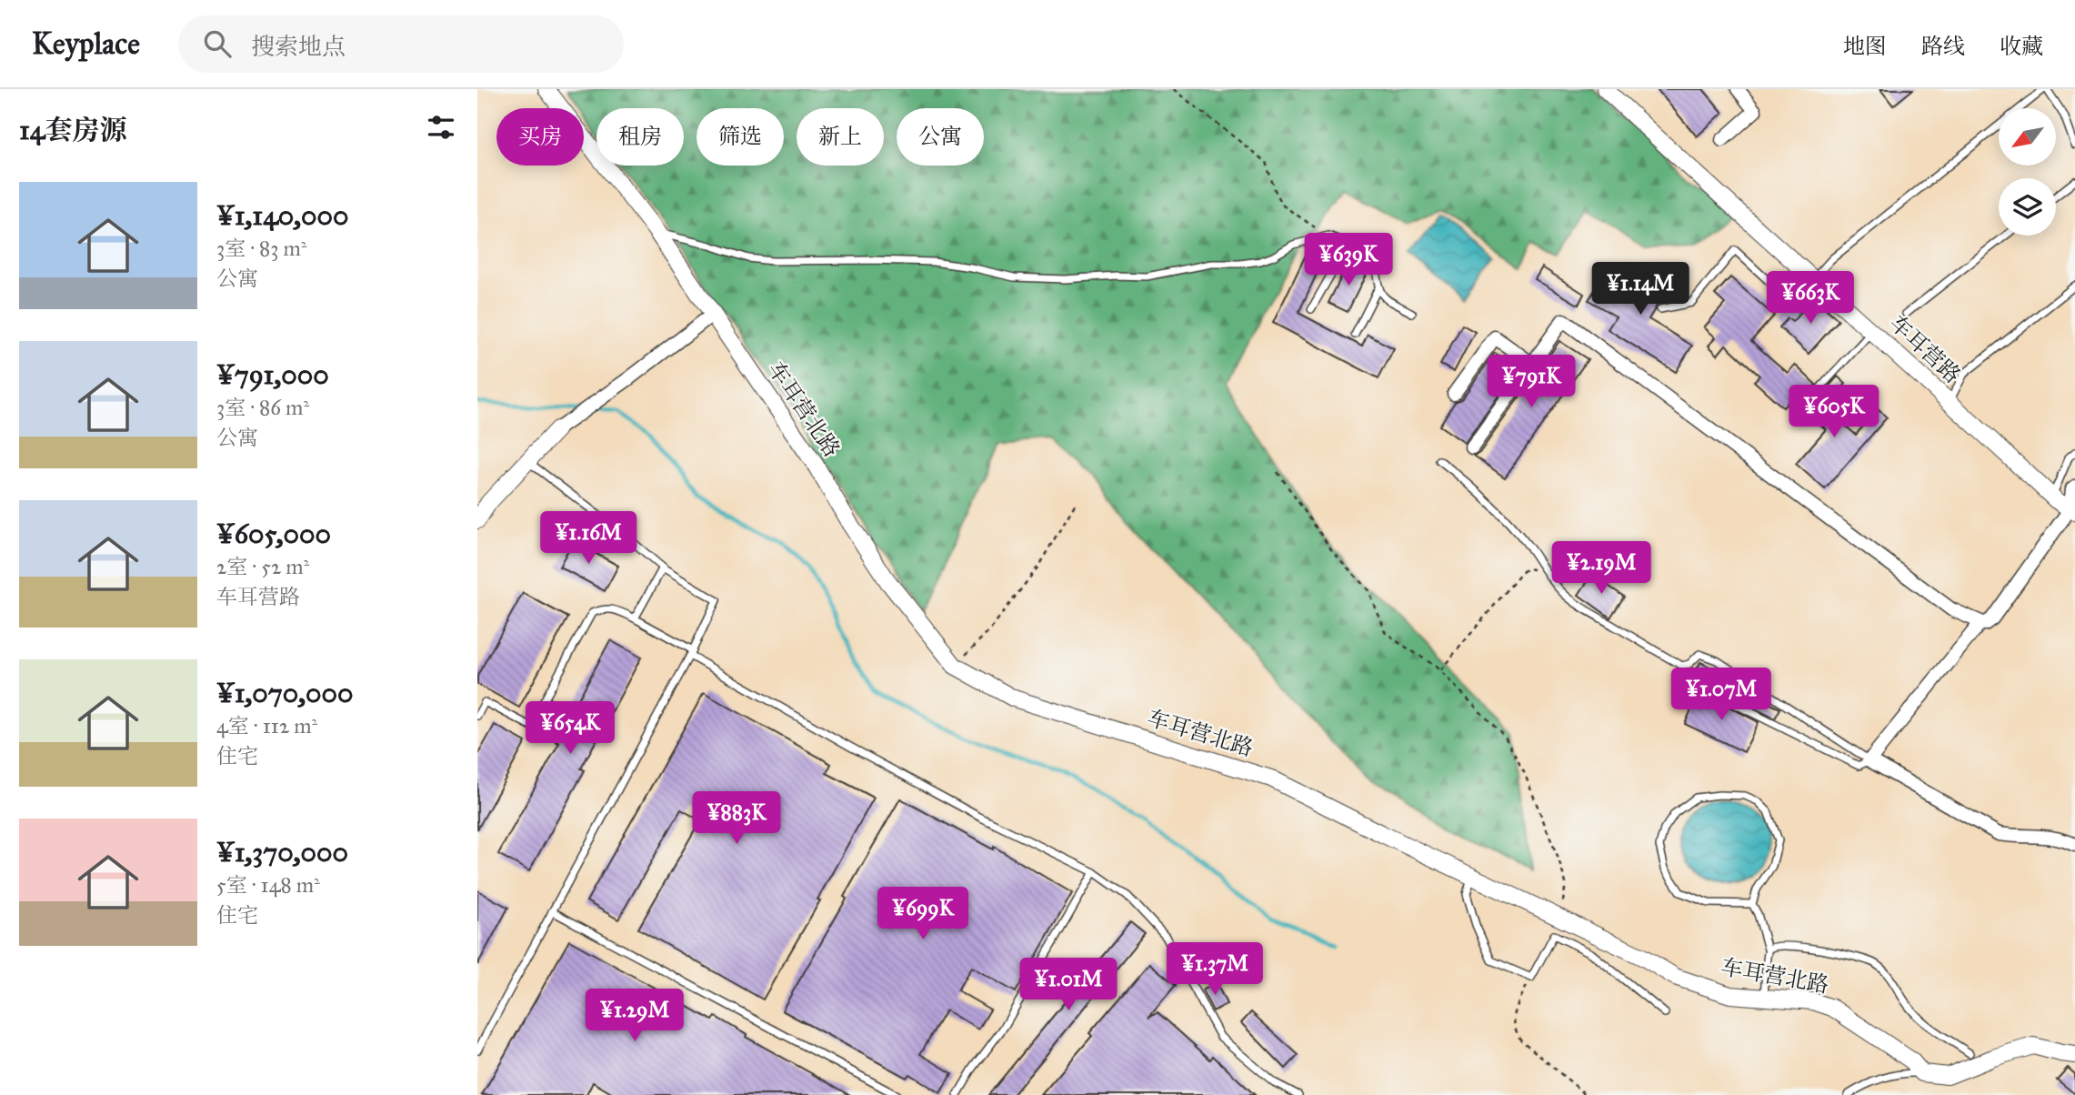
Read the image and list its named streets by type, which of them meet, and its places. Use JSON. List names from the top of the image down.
{
  "streets": {
    "street": ["车耳营路", "车耳营北路"]
  },
  "north": "bottom left",
  "page": {
    "header": "Keyplace",
    "search": "搜索地点",
    "nav": ["地图", "路线", "收藏"],
    "heading": "14套房源",
    "chip": [
      "买房",
      "租房",
      "筛选",
      "新上",
      "公寓"
    ],
    "list": [
      {
        "name": "¥1,140,000",
        "note": "3室 · 83 m² · 公寓"
      },
      {
        "name": "¥791,000",
        "note": "3室 · 86 m² · 公寓"
      },
      {
        "name": "¥605,000",
        "note": "2室 · 52 m² · 车耳营路"
      },
      {
        "name": "¥1,070,000",
        "note": "4室 · 112 m² · 住宅"
      },
      {
        "name": "¥1,370,000",
        "note": "5室 · 148 m² · 住宅"
      }
    ],
    "price": [
      "¥639K",
      "¥1.14M",
      "¥663K",
      "¥791K",
      "¥605K",
      "¥1.16M",
      "¥2.19M",
      "¥1.07M",
      "¥654K",
      "¥883K",
      "¥699K",
      "¥1.37M",
      "¥1.01M",
      "¥1.29M"
    ]
  }
}
